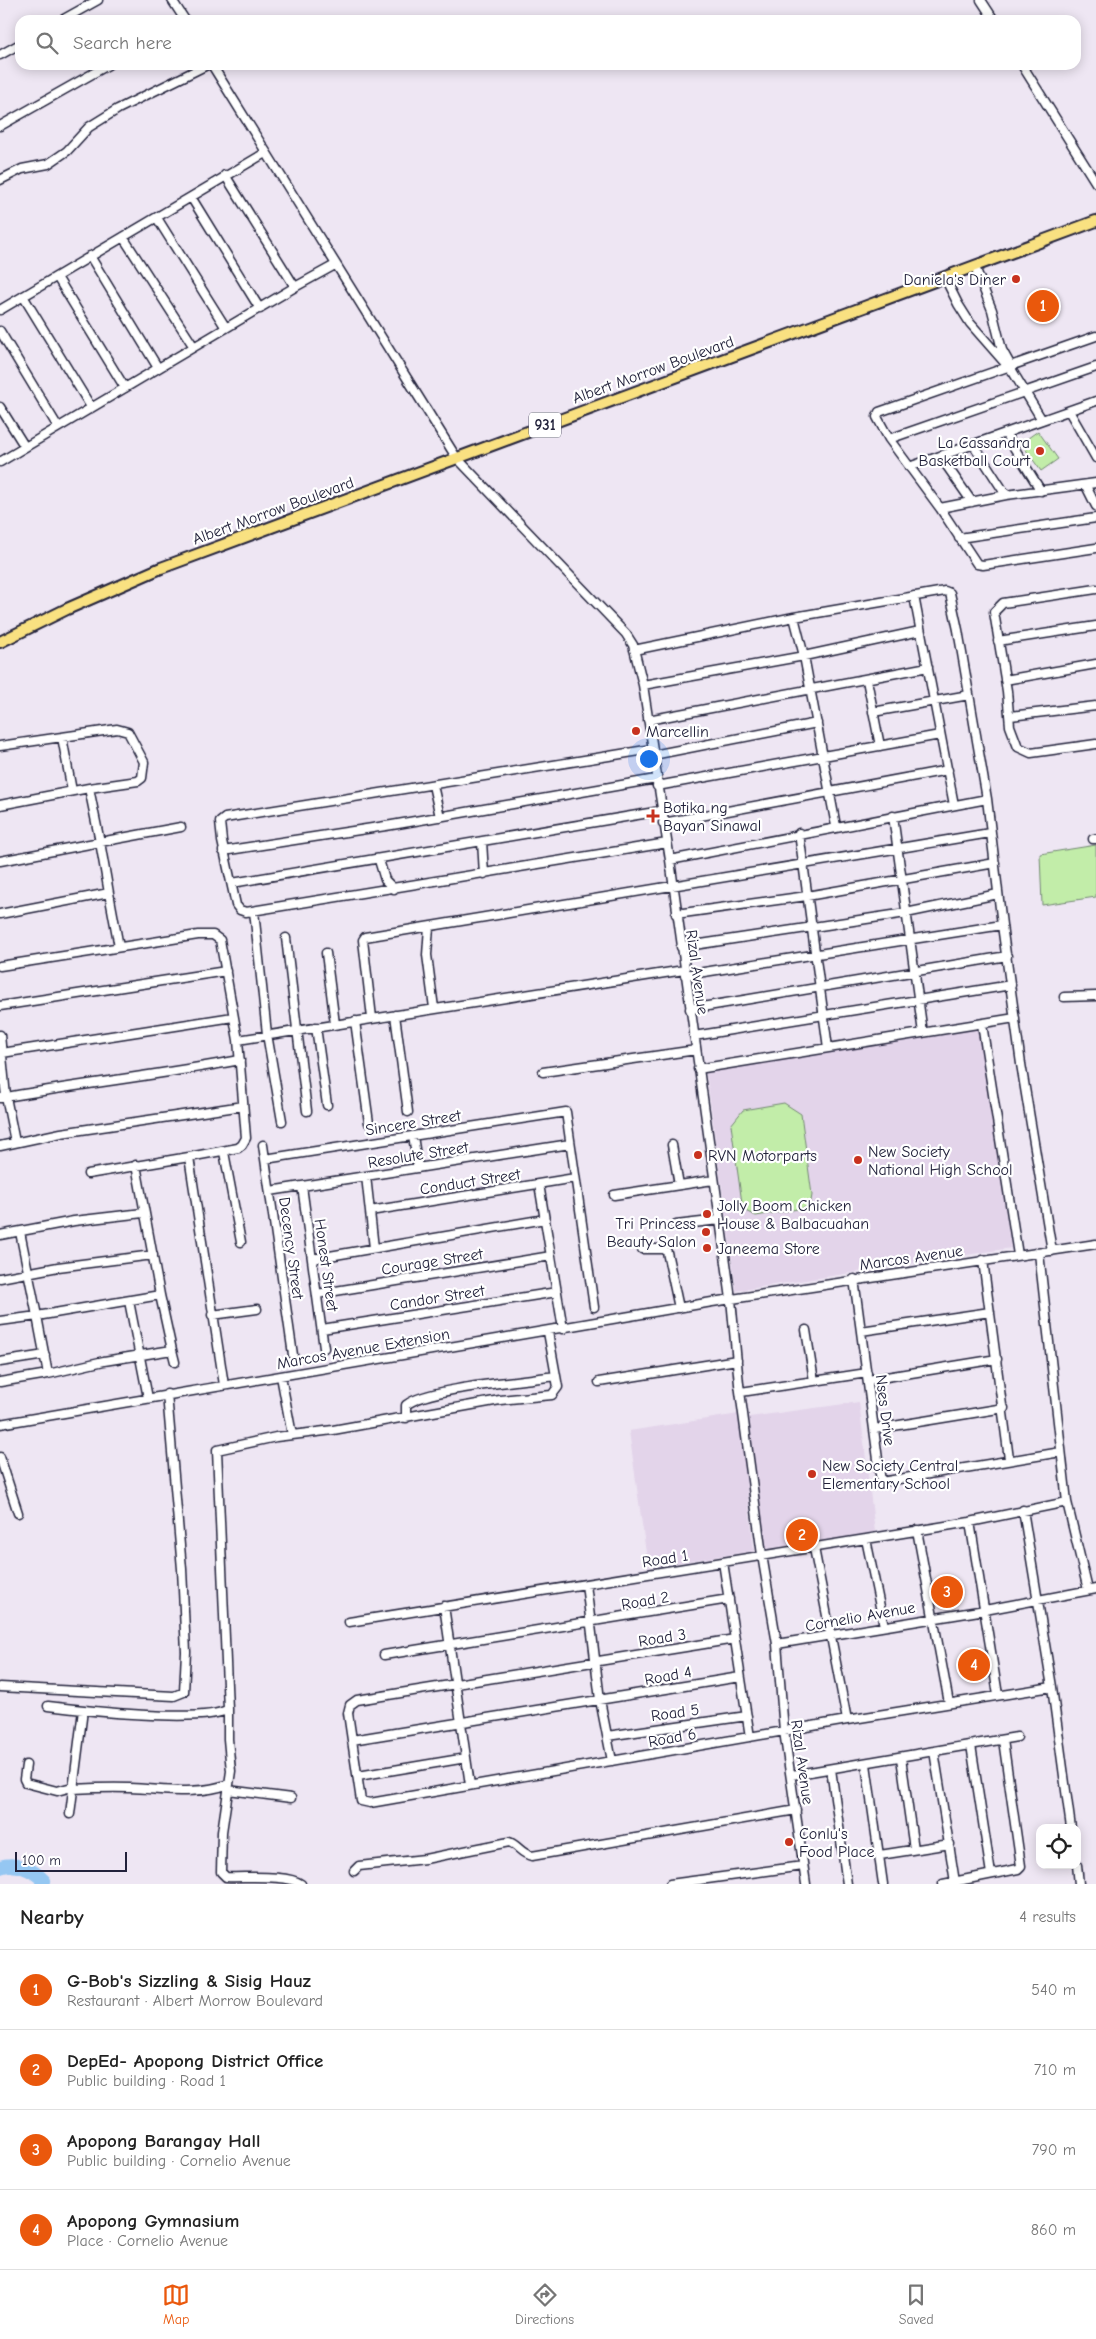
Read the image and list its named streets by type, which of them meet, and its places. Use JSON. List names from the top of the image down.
{
  "streets": {
    "main road": ["Albert Morrow Boulevard", "931"],
    "street": [
      "Rizal Avenue",
      "Sincere Street",
      "Resolute Street",
      "Conduct Street",
      "Decency Street",
      "Marcos Avenue",
      "Courage Street",
      "Honest Street",
      "Candor Street",
      "Marcos Avenue Extension",
      "Nses Drive",
      "Road 1",
      "Road 2",
      "Cornelio Avenue",
      "Road 3",
      "Road 4",
      "Road 5",
      "Road 6"
    ]
  },
  "crossings": [
    ["Albert Morrow Boulevard", "Rizal Avenue"],
    ["Rizal Avenue", "Marcos Avenue"],
    ["Rizal Avenue", "Marcos Avenue Extension"],
    ["Rizal Avenue", "Road 1"],
    ["Rizal Avenue", "Cornelio Avenue"],
    ["Rizal Avenue", "Road 6"],
    ["Sincere Street", "Resolute Street"],
    ["Sincere Street", "Decency Street"],
    ["Resolute Street", "Decency Street"],
    ["Resolute Street", "Honest Street"],
    ["Marcos Avenue", "Marcos Avenue Extension"],
    ["Marcos Avenue", "Nses Drive"],
    ["Courage Street", "Honest Street"],
    ["Honest Street", "Candor Street"],
    ["Road 3", "Road 4"]
  ],
  "places": {
    "other": [
      "Daniela's Diner",
      "La Cassandra Basketball Court",
      "Marcellin",
      "RVN Motorparts",
      "New Society National High School",
      "Jolly Boom Chicken House & Balbacuahan",
      "Tri Princess Beauty Salon",
      "Janeema Store",
      "New Society Central Elementary School",
      "Conlu's Food Place"
    ],
    "health": ["Botika ng Bayan Sinawal"]
  },
  "scale_bar": "100 m",
  "page": {
    "search": "Search here",
    "pins": [
      "1",
      "2",
      "3",
      "4"
    ],
    "scale": "100 m",
    "heading": ["Nearby", "4 results"],
    "list": [
      {
        "mark": "1",
        "name": "G-Bob's Sizzling & Sisig Hauz",
        "note": "Restaurant · Albert Morrow Boulevard",
        "value": "540 m"
      },
      {
        "mark": "2",
        "name": "DepEd- Apopong District Office",
        "note": "Public building · Road 1",
        "value": "710 m"
      },
      {
        "mark": "3",
        "name": "Apopong Barangay Hall",
        "note": "Public building · Cornelio Avenue",
        "value": "790 m"
      },
      {
        "mark": "4",
        "name": "Apopong Gymnasium",
        "note": "Place · Cornelio Avenue",
        "value": "860 m"
      }
    ],
    "nav": ["Map", "Directions", "Saved"]
  }
}
